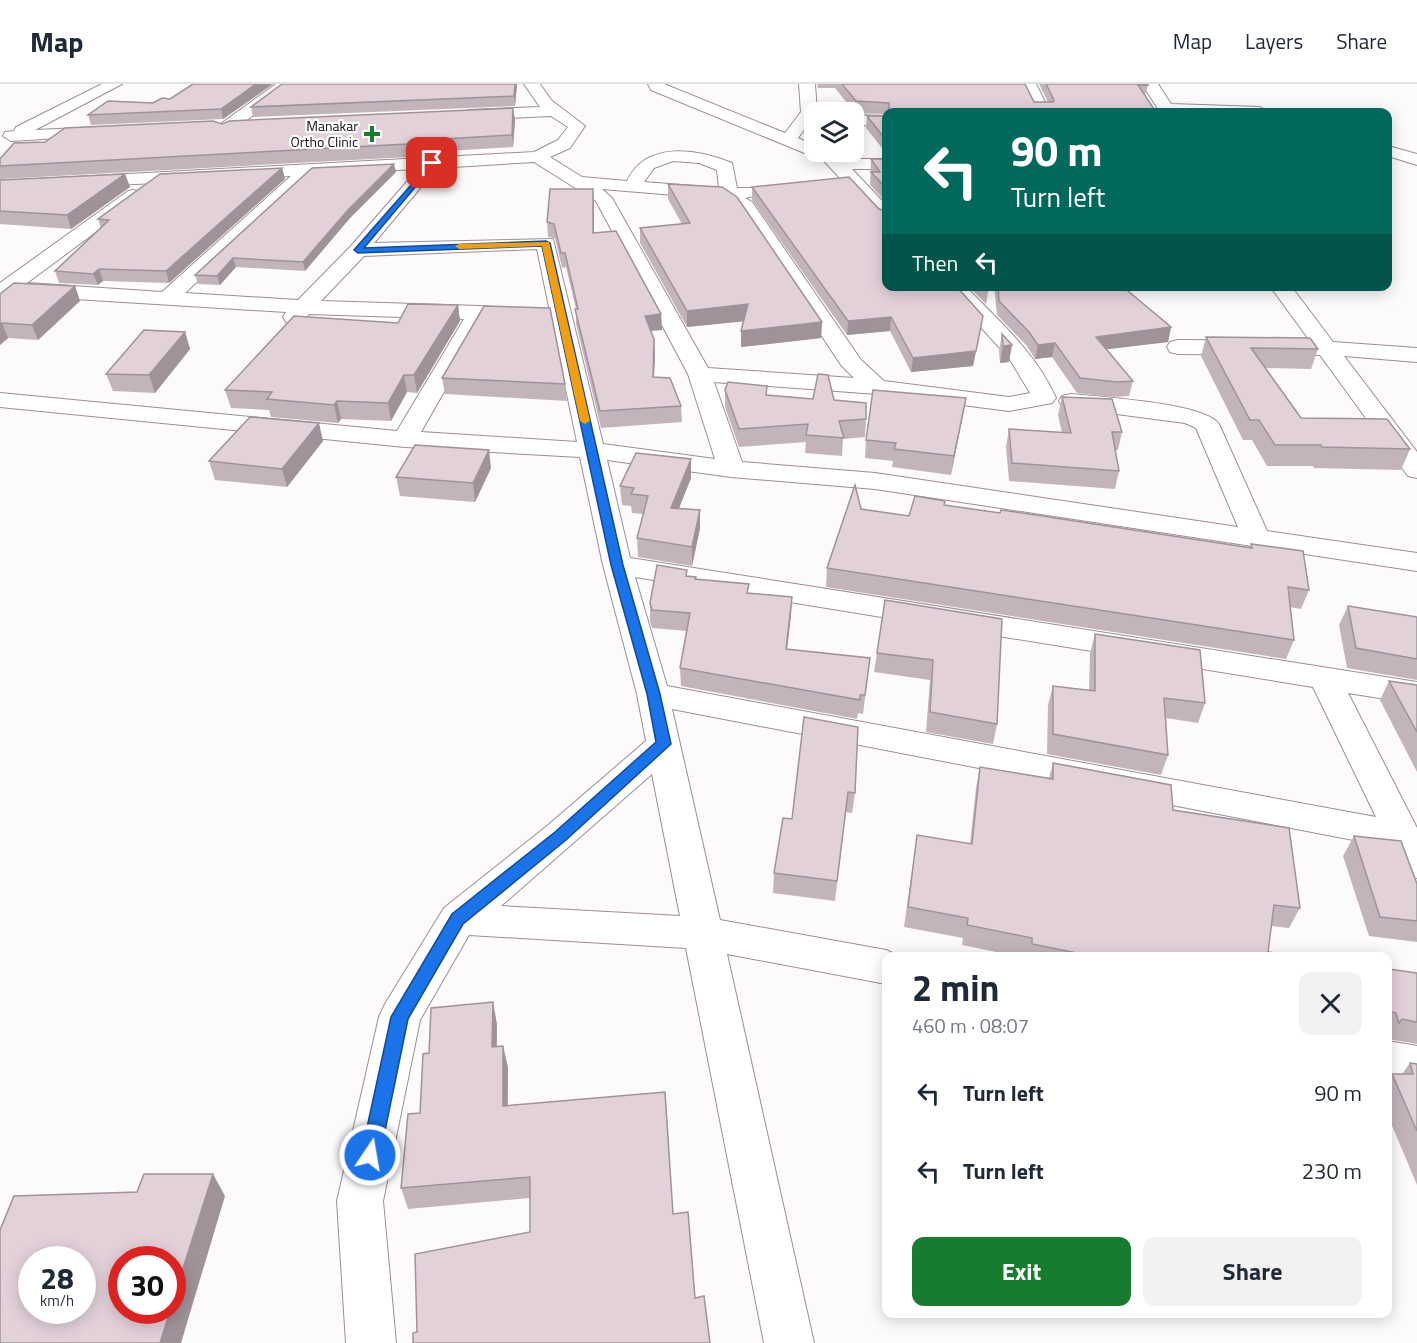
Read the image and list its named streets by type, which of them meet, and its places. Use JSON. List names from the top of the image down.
{
  "places": {
    "health": ["Manakar Ortho Clinic"]
  },
  "page": {
    "header": "Map",
    "nav": ["Map", "Layers", "Share"],
    "turn": ["90 m", "Turn left"],
    "then": "Then",
    "heading": ["2 min", "460 m · 08:07"],
    "list": [
      {
        "name": "Turn left",
        "value": "90 m"
      },
      {
        "name": "Turn left",
        "value": "230 m"
      }
    ],
    "buttons": ["Exit", "Share"],
    "speed": "28 km/h",
    "limit": "30"
  }
}
